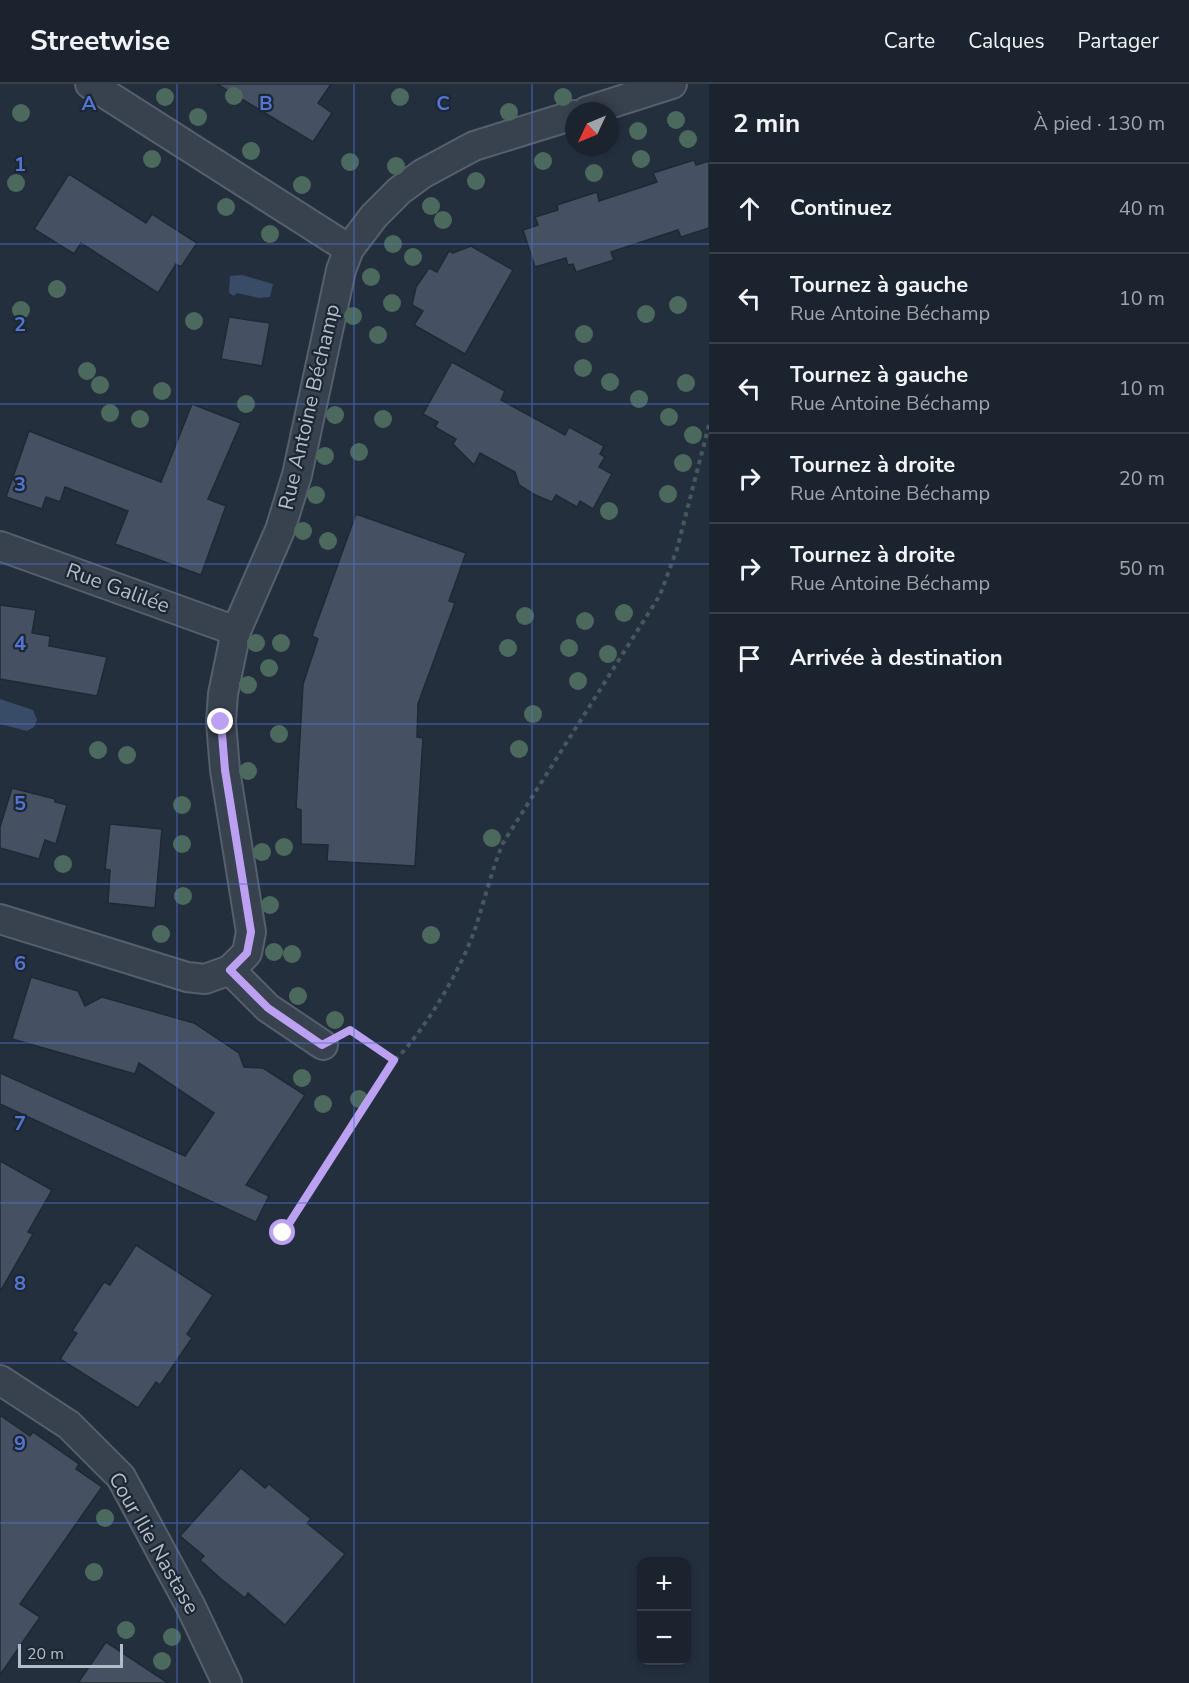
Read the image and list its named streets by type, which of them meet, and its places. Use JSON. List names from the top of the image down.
{
  "streets": {
    "street": ["Rue Antoine Béchamp", "Rue Galilée", "Cour Ilie Nastase"]
  },
  "crossings": [
    ["Rue Antoine Béchamp", "Rue Galilée"]
  ],
  "scale_bar": "20 m",
  "north": "bottom left",
  "page": {
    "header": "Streetwise",
    "nav": ["Carte", "Calques", "Partager"],
    "heading": ["2 min", "À pied · 130 m"],
    "list": [
      ["Continuez", "40 m"],
      ["Tournez à gauche", "Rue Antoine Béchamp", "10 m"],
      ["Tournez à gauche", "Rue Antoine Béchamp", "10 m"],
      ["Tournez à droite", "Rue Antoine Béchamp", "20 m"],
      ["Tournez à droite", "Rue Antoine Béchamp", "50 m"],
      "Arrivée à destination"
    ],
    "map_buttons": ["+", "−"],
    "scale": "20 m"
  },
  "grid": {
    "columns": ["A", "B", "C"],
    "rows": [
      "1",
      "2",
      "3",
      "4",
      "5",
      "6",
      "7",
      "8",
      "9"
    ]
  }
}
